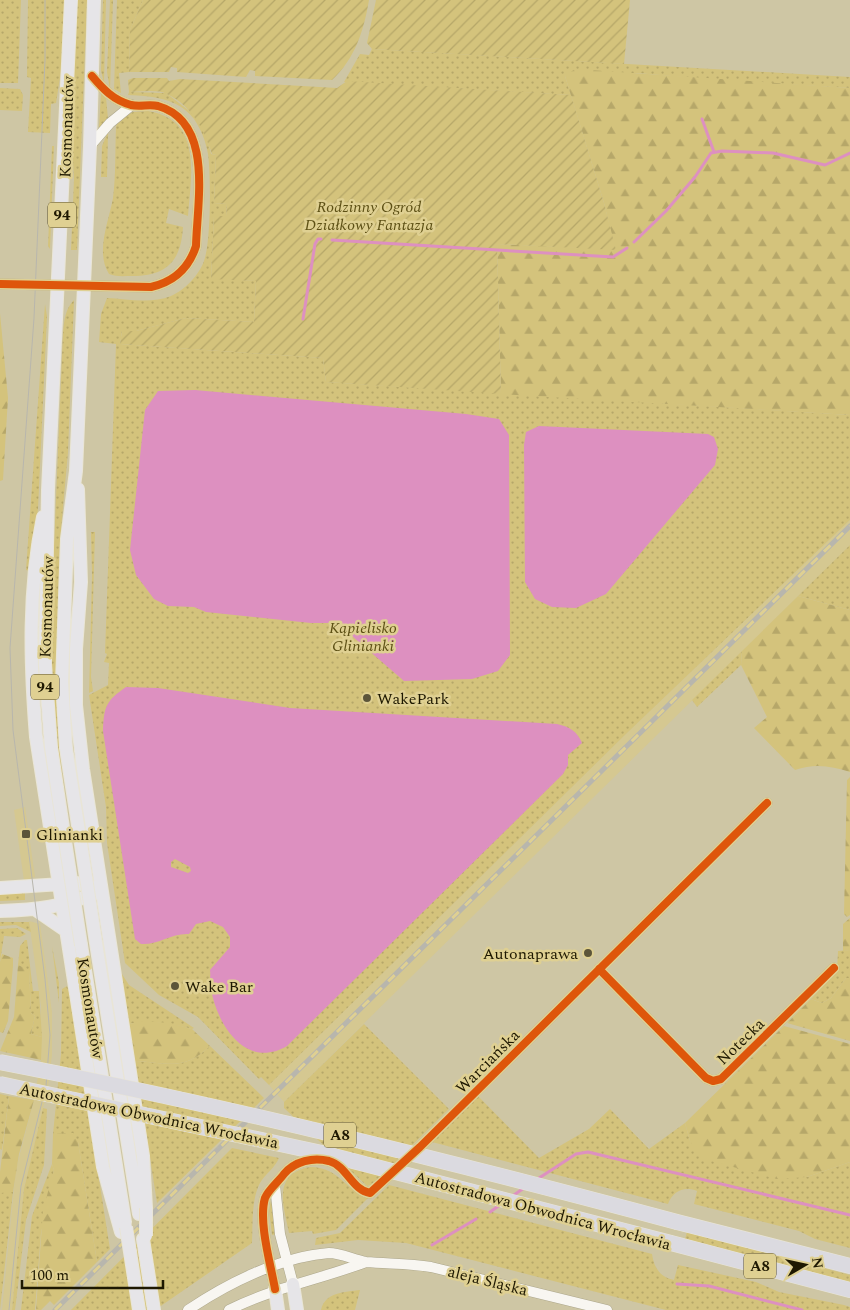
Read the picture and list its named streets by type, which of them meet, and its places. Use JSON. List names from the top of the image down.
{
  "streets": {
    "highway": ["Autostradowa Obwodnica Wrocławia", "A8"],
    "main road": ["Kosmonautów", "94"],
    "street": ["Notecka", "Warciańska", "aleja Śląska"]
  },
  "crossings": [
    ["Notecka", "Warciańska"],
    ["Warciańska", "aleja Śląska"]
  ],
  "parks": ["Rodzinny Ogród Działkowy Fantazja", "Kąpielisko Glinianki"],
  "places": {
    "other": ["WakePark", "Autonaprawa", "Wake Bar"],
    "transit": ["Glinianki"]
  },
  "scale_bar": "100 m",
  "north": "right"
}
